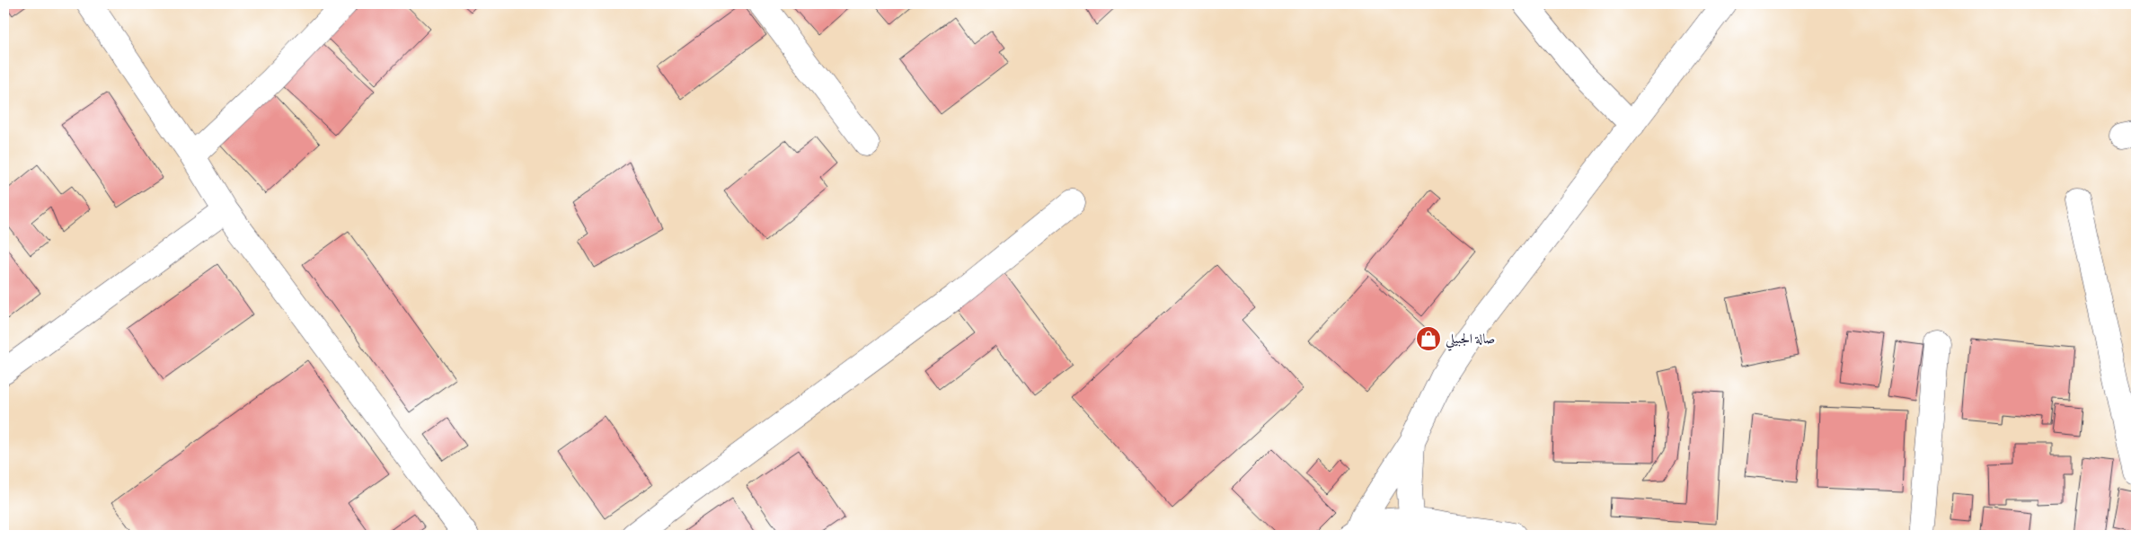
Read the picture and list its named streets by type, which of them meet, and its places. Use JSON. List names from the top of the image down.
{
  "places": {
    "shop": ["صالة الجبيلي"]
  }
}
